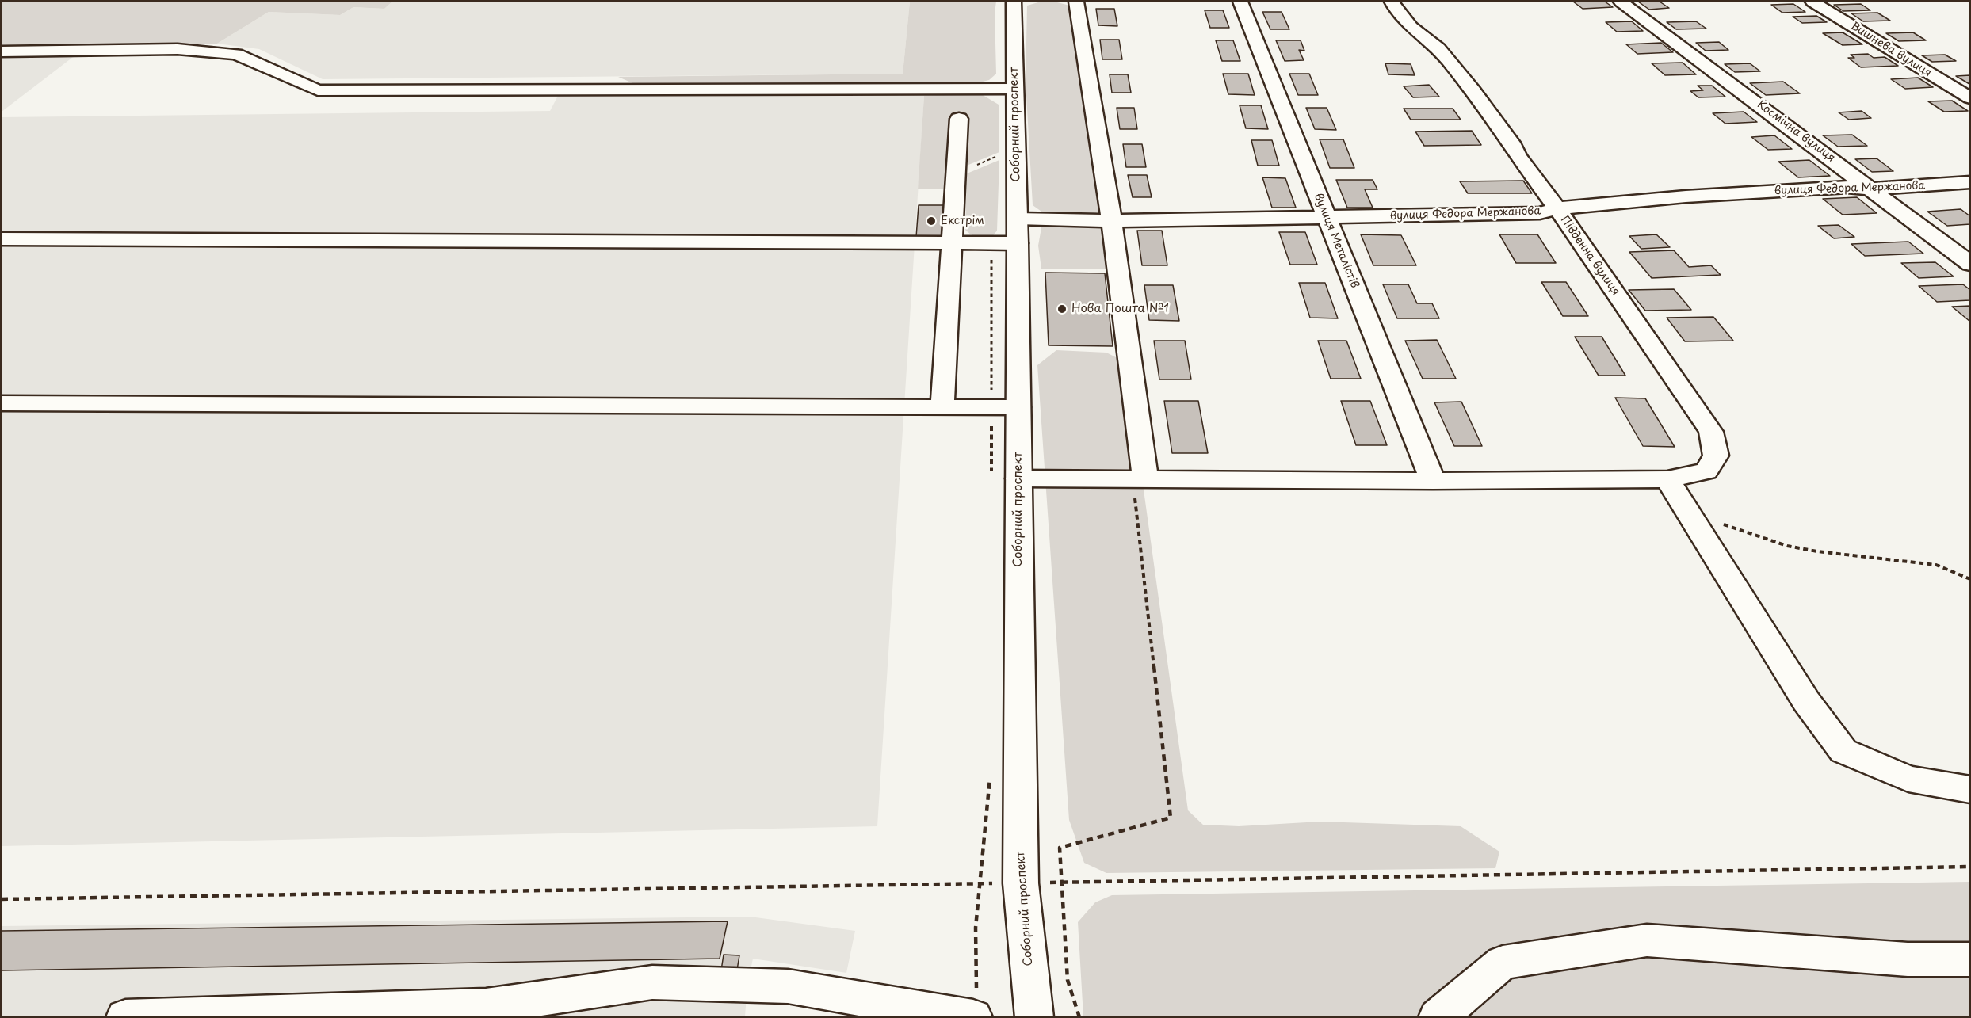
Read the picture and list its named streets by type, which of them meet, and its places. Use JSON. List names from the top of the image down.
{
  "streets": {
    "street": [
      "Вишнева вулиця",
      "Соборний проспект",
      "Космічна вулиця",
      "вулиця Федора Мержанова",
      "вулиця Металістів",
      "Південна вулиця"
    ]
  },
  "crossings": [
    ["Соборний проспект", "вулиця Федора Мержанова"],
    ["Соборний проспект", "Південна вулиця"],
    ["Космічна вулиця", "вулиця Федора Мержанова"],
    ["вулиця Федора Мержанова", "вулиця Металістів"],
    ["вулиця Федора Мержанова", "Південна вулиця"],
    ["вулиця Металістів", "Південна вулиця"]
  ],
  "places": ["Екстрім", "Нова Пошта №1"]
}
